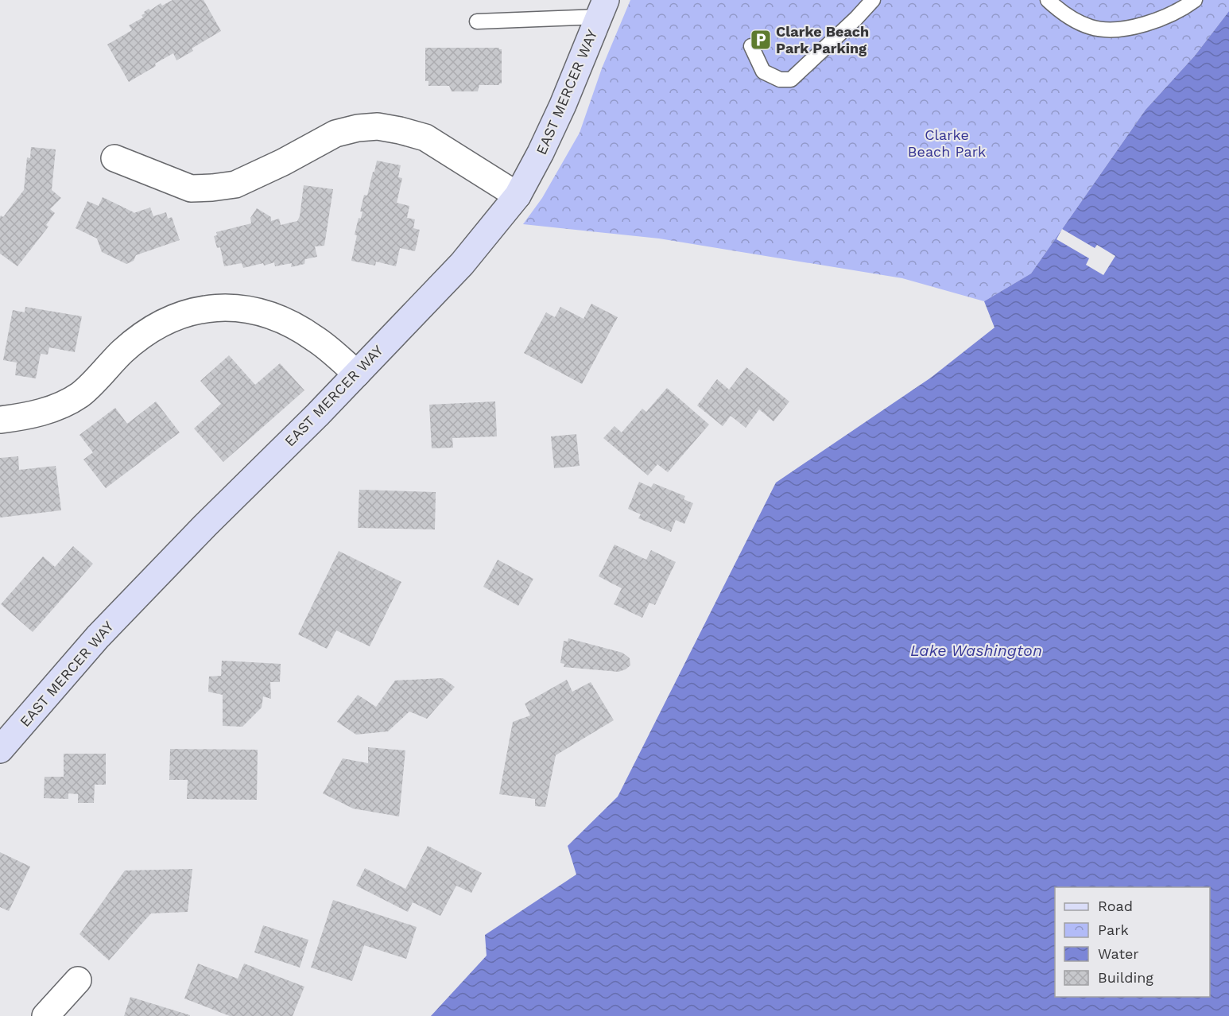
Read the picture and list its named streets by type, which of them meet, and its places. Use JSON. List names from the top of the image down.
{
  "streets": {
    "street": ["EAST MERCER WAY"]
  },
  "water": ["Lake Washington"],
  "parks": ["Clarke Beach Park"],
  "places": {
    "parking": ["Clarke Beach Park Parking"]
  },
  "legend": [
    "Road",
    "Park",
    "Water",
    "Building"
  ]
}
